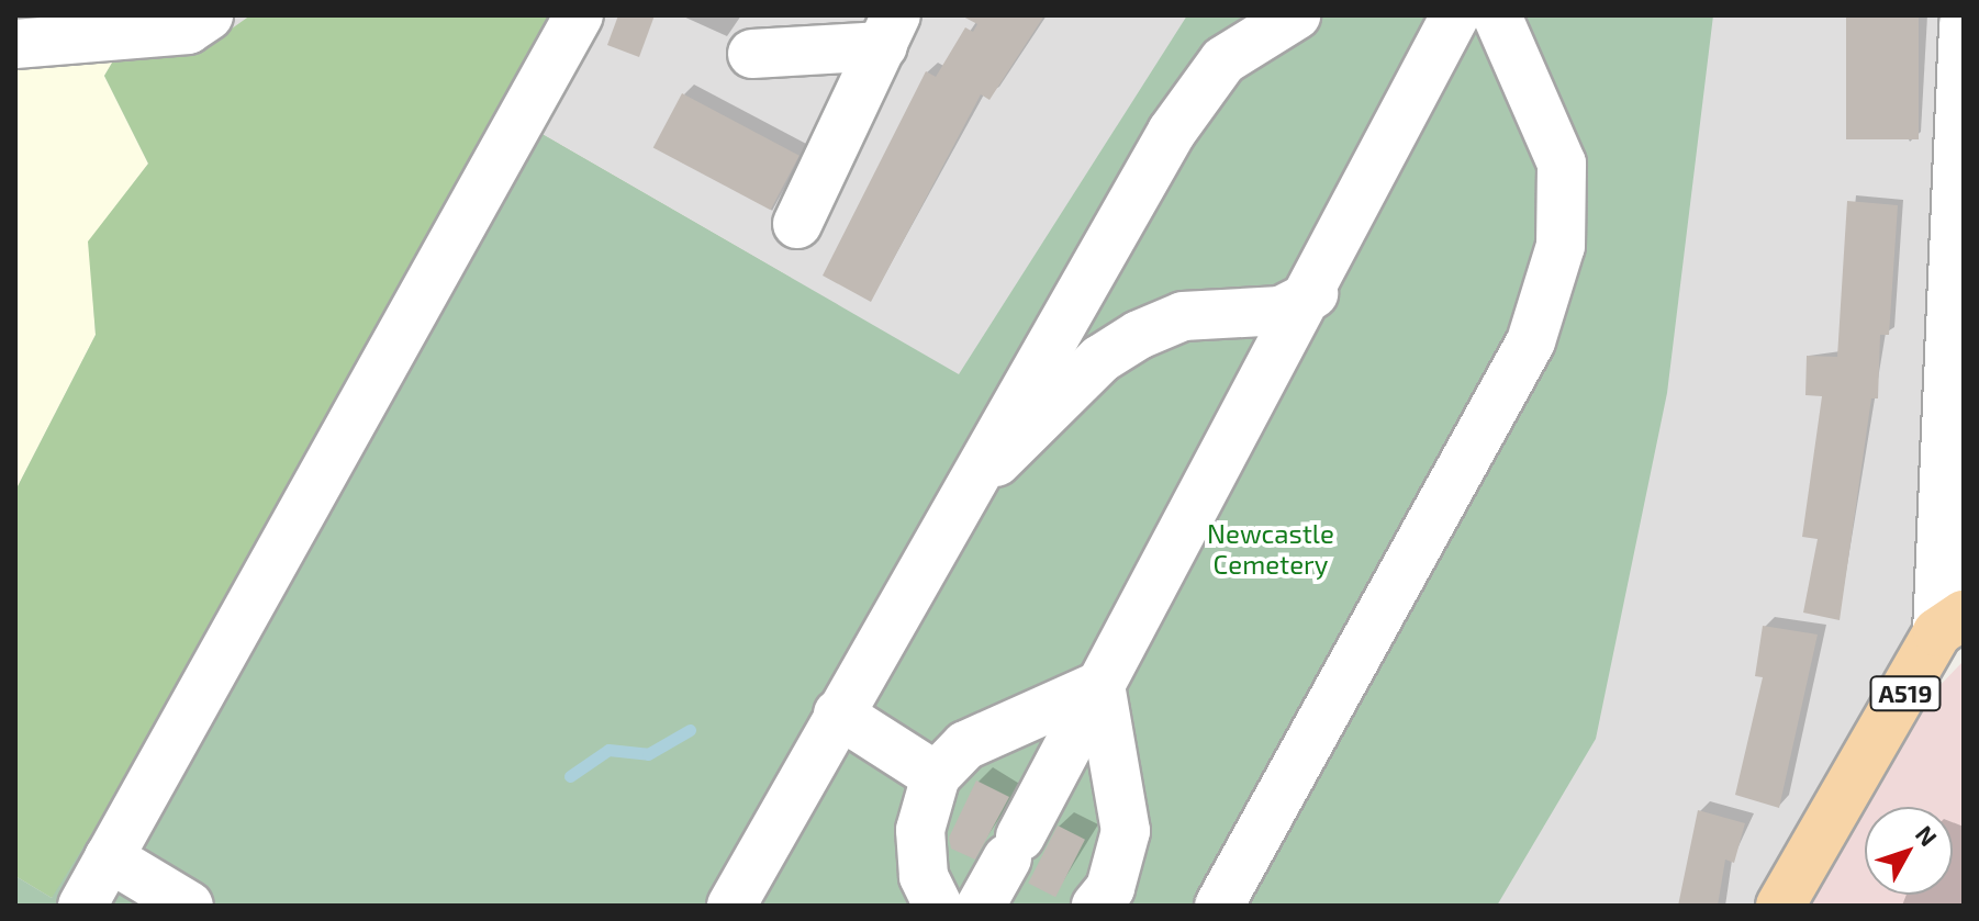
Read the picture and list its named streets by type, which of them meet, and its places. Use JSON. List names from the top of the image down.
{
  "streets": {
    "main road": ["A519"]
  },
  "parks": ["Newcastle Cemetery"],
  "north": "top right"
}
